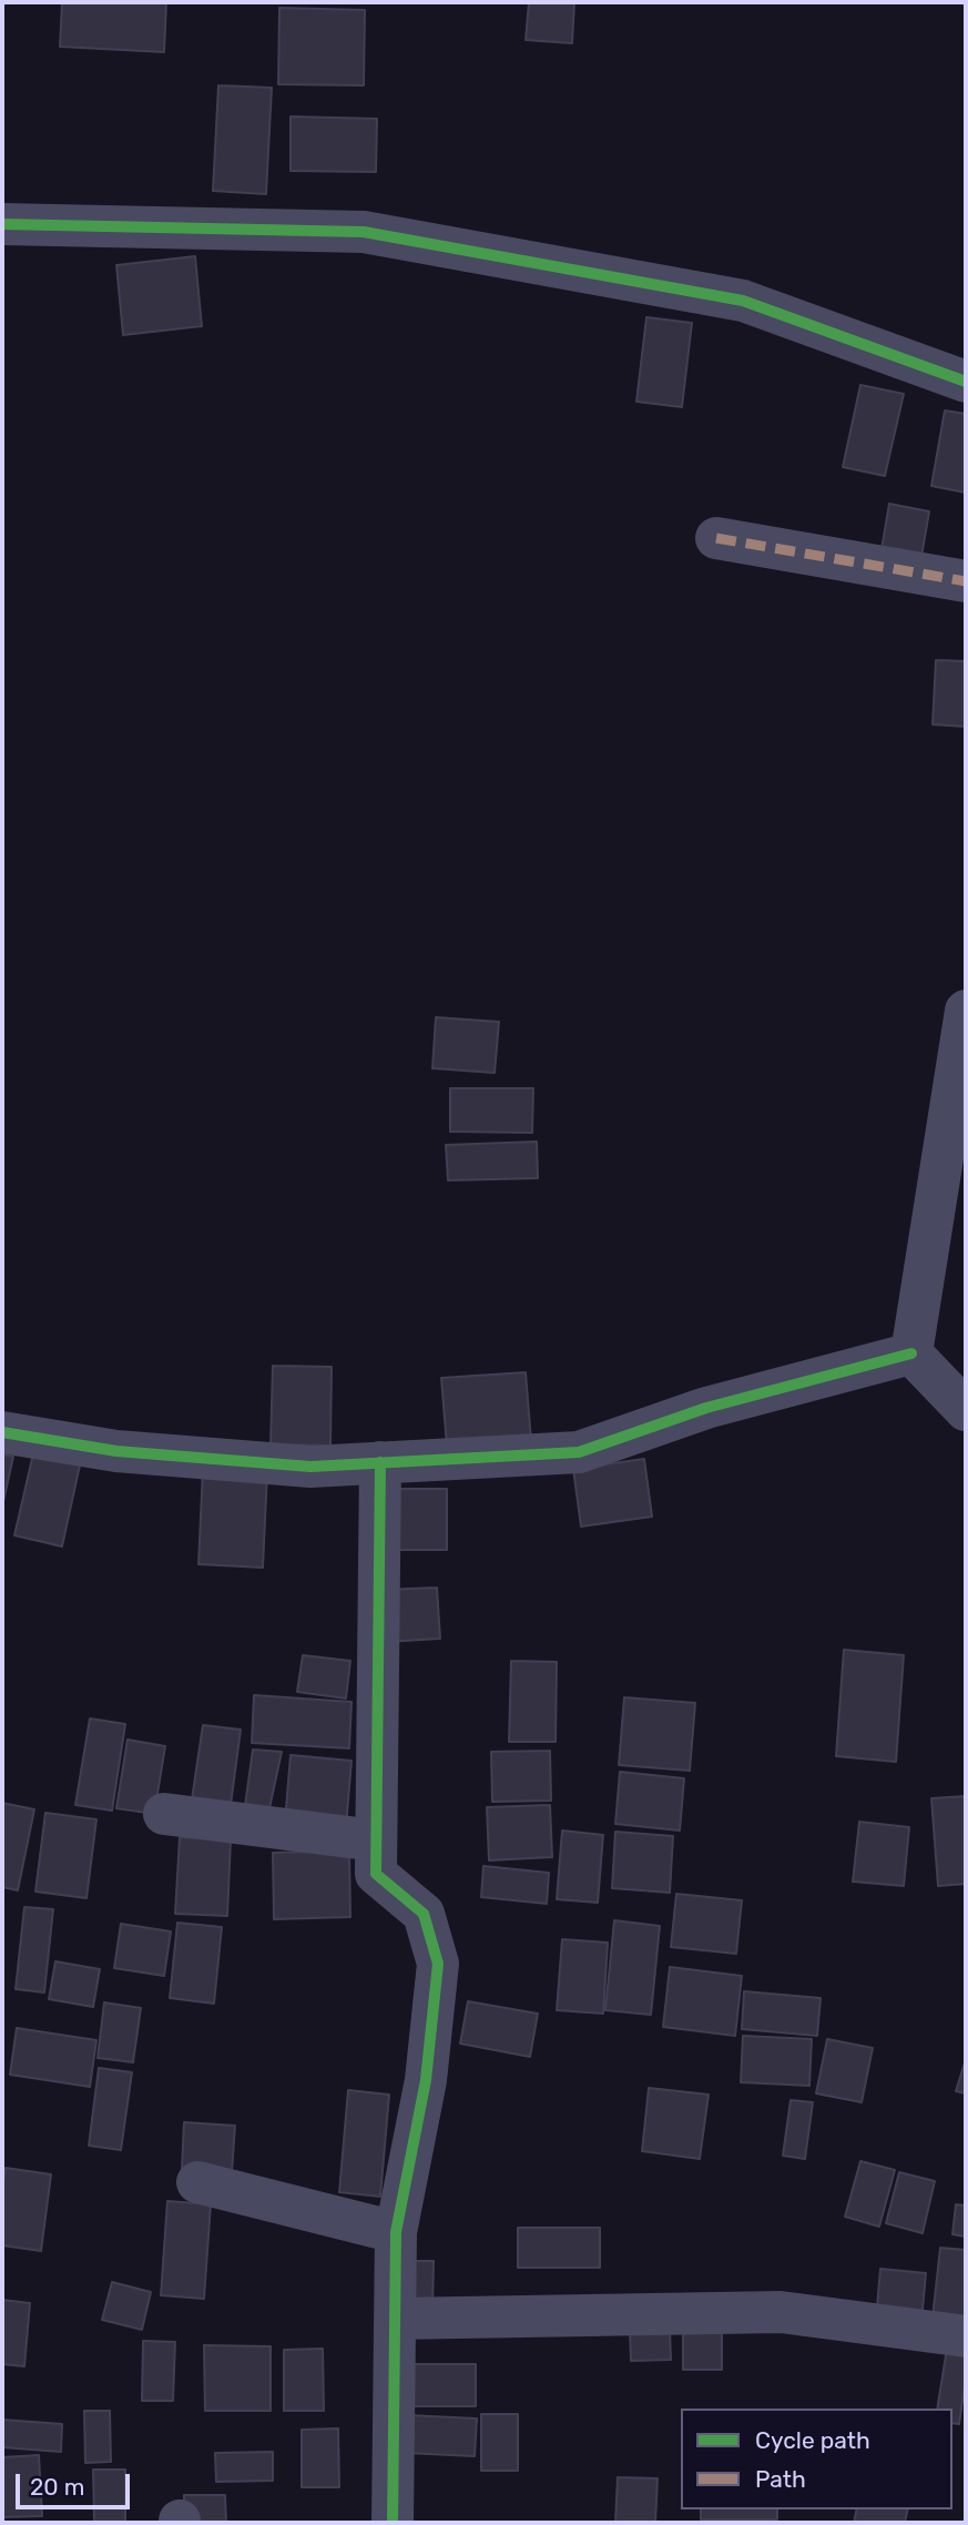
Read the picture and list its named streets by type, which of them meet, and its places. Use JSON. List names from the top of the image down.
{
  "legend": ["Cycle path", "Path"],
  "scale_bar": "20 m"
}
